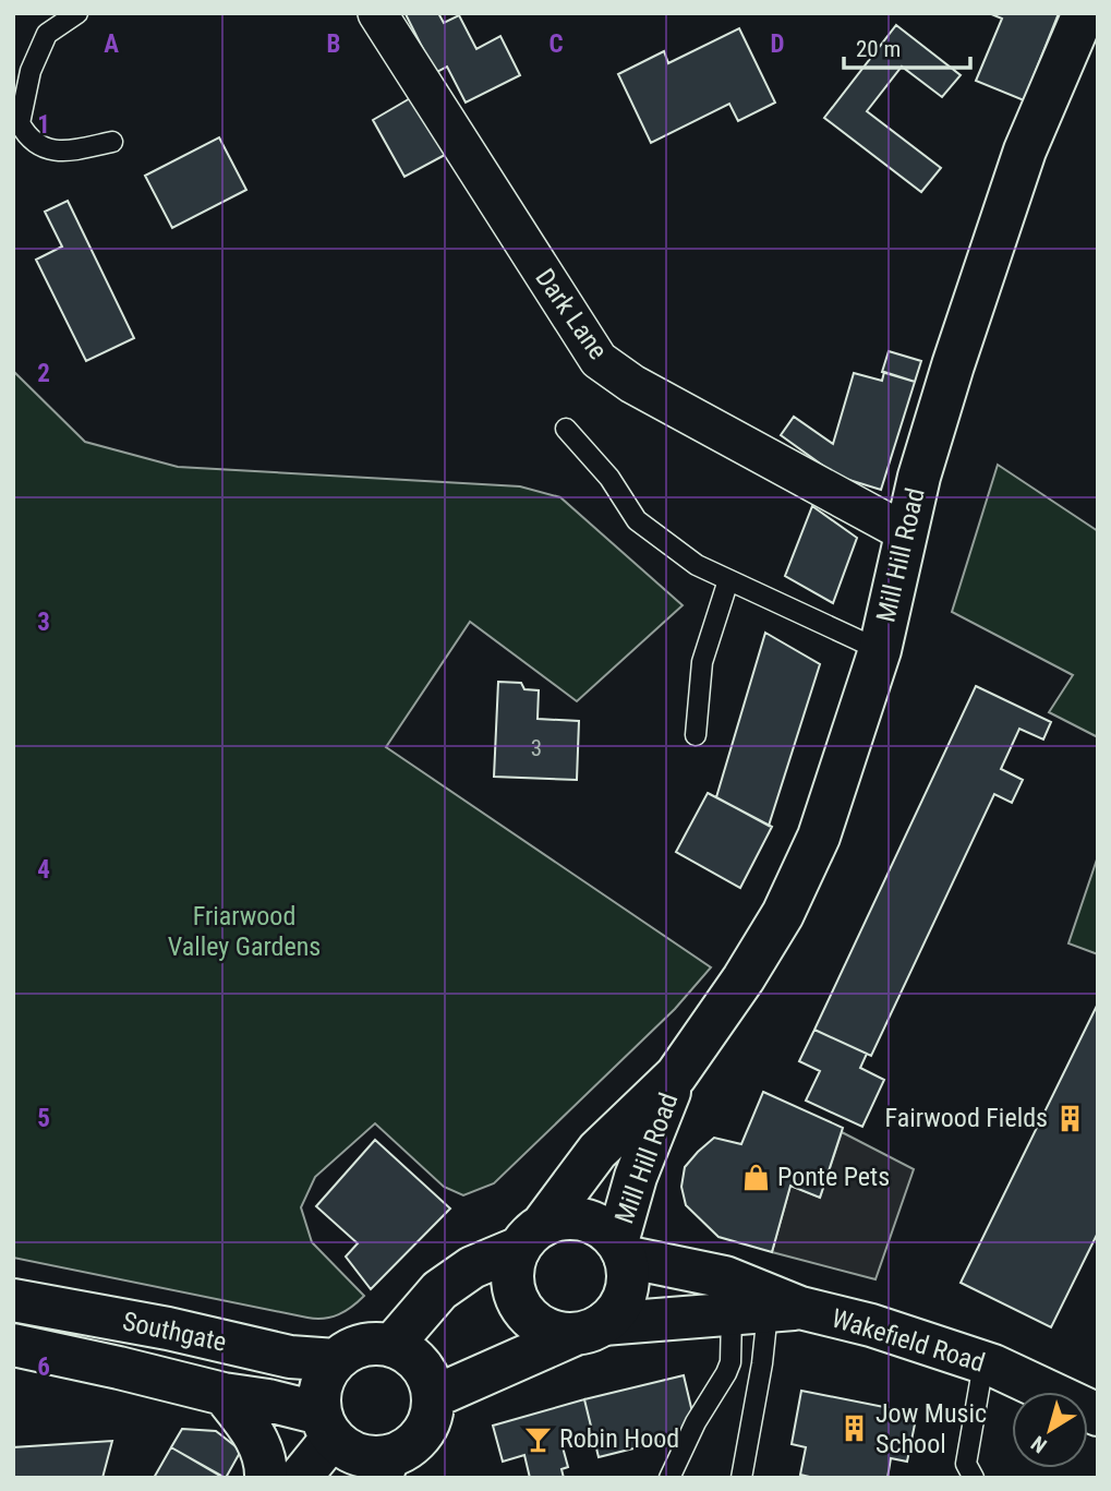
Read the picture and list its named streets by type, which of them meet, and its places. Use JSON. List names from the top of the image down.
{
  "streets": {
    "main road": ["Mill Hill Road", "Southgate", "Wakefield Road"],
    "street": ["Dark Lane"]
  },
  "crossings": [
    ["Dark Lane", "Mill Hill Road"],
    ["Mill Hill Road", "Wakefield Road"]
  ],
  "parks": ["Friarwood Valley Gardens"],
  "places": {
    "building": ["Fairwood Fields", "Jow Music School"],
    "shop": ["Ponte Pets"],
    "bar": ["Robin Hood"]
  },
  "house_numbers": ["3"],
  "scale_bar": "20 m",
  "north": "bottom left",
  "grid": {
    "columns": [
      "A",
      "B",
      "C",
      "D"
    ],
    "rows": [
      "1",
      "2",
      "3",
      "4",
      "5",
      "6"
    ]
  }
}
